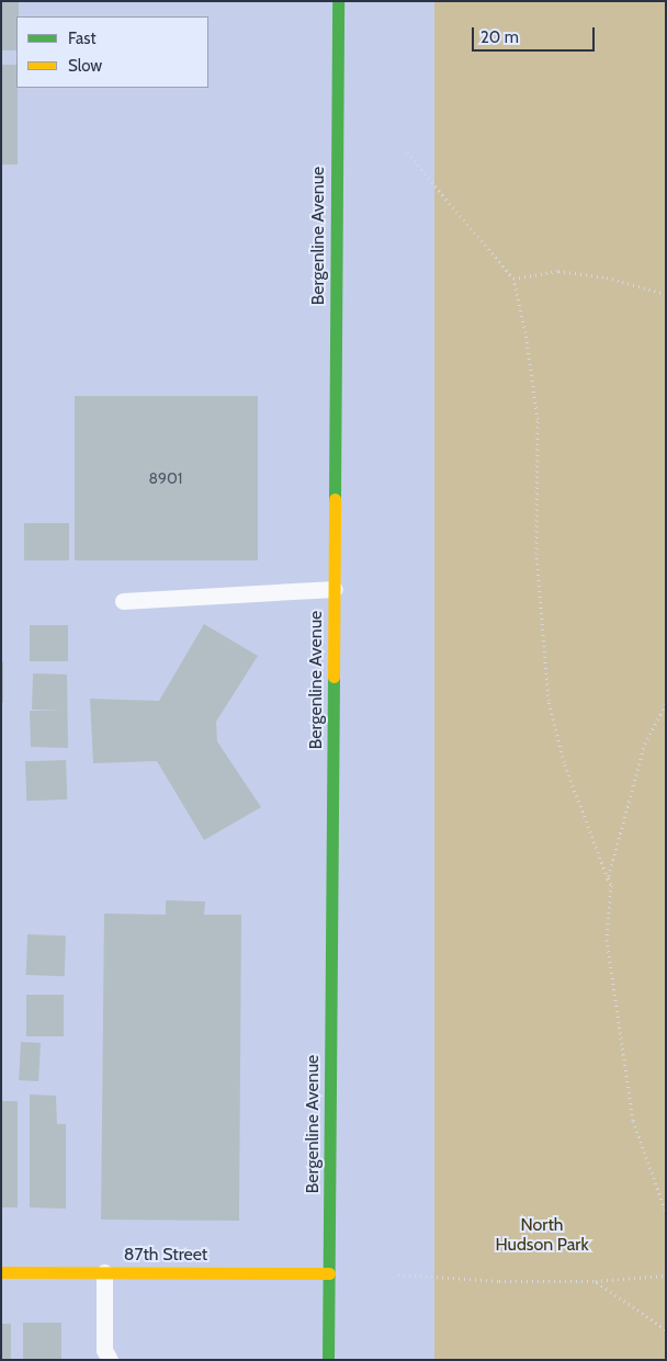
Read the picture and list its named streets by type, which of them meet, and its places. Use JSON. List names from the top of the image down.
{
  "streets": {
    "street": ["Bergenline Avenue", "87th Street"]
  },
  "crossings": [
    ["Bergenline Avenue", "87th Street"]
  ],
  "parks": ["North Hudson Park"],
  "house_numbers": ["8901"],
  "legend": ["Fast", "Slow"],
  "scale_bar": "20 m"
}
